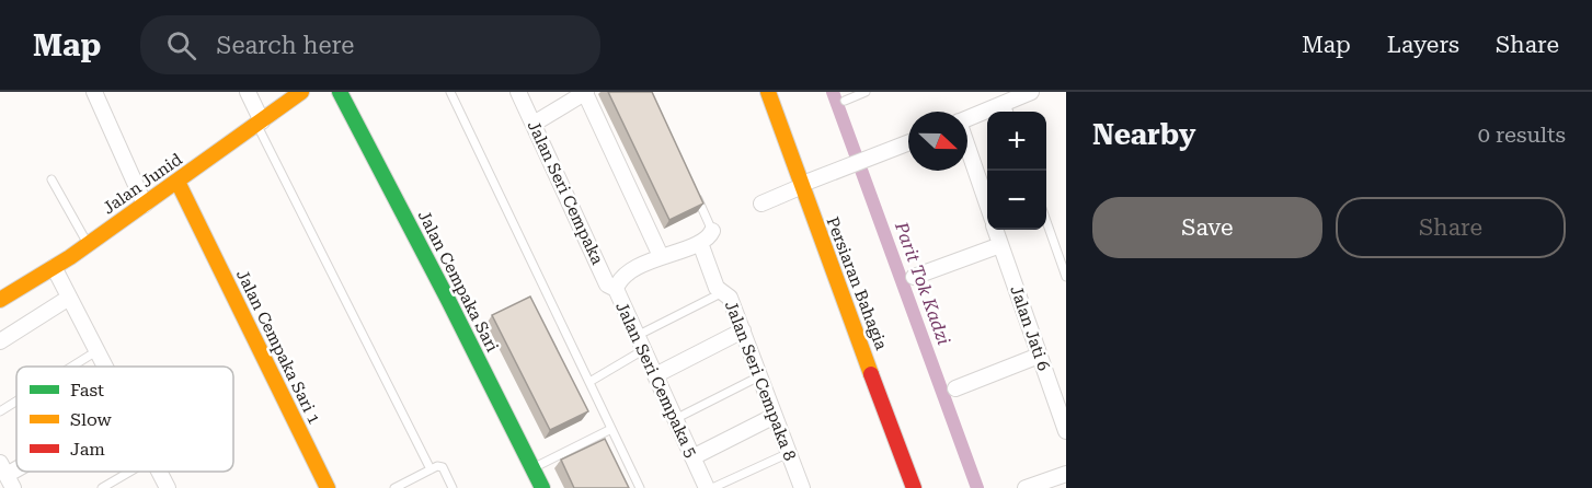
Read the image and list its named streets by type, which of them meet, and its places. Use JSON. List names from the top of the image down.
{
  "streets": {
    "street": [
      "Jalan Junid",
      "Jalan Seri Cempaka",
      "Jalan Cempaka Sari",
      "Persiaran Bahagia",
      "Jalan Jati 6",
      "Jalan Cempaka Sari 1",
      "Jalan Seri Cempaka 5",
      "Jalan Seri Cempaka 8"
    ]
  },
  "crossings": [
    ["Jalan Junid", "Jalan Cempaka Sari 1"],
    ["Jalan Seri Cempaka", "Jalan Seri Cempaka 5"],
    ["Jalan Seri Cempaka 5", "Jalan Seri Cempaka 8"]
  ],
  "water": ["Parit Tok Kadzi"],
  "legend": ["Fast", "Slow", "Jam"],
  "north": "right",
  "page": {
    "header": "Map",
    "search": "Search here",
    "nav": ["Map", "Layers", "Share"],
    "heading": ["Nearby", "0 results"],
    "map_buttons": ["+", "−"],
    "buttons": ["Save", "Share"]
  }
}
